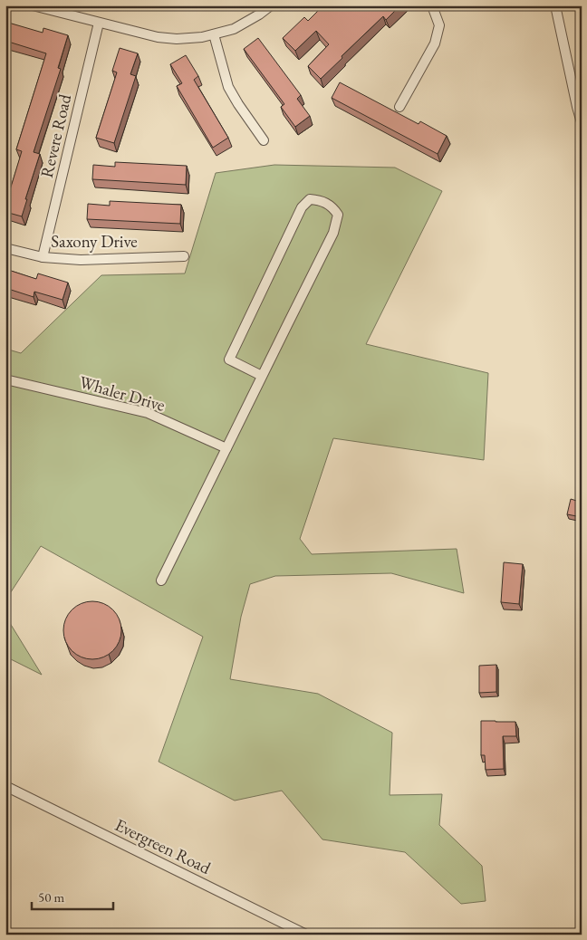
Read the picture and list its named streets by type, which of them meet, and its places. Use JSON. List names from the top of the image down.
{
  "streets": {
    "street": [
      "Revere Road",
      "Saxony Drive",
      "Whaler Drive",
      "Evergreen Road"
    ]
  },
  "crossings": [
    ["Revere Road", "Saxony Drive"]
  ],
  "scale_bar": "50 m"
}
